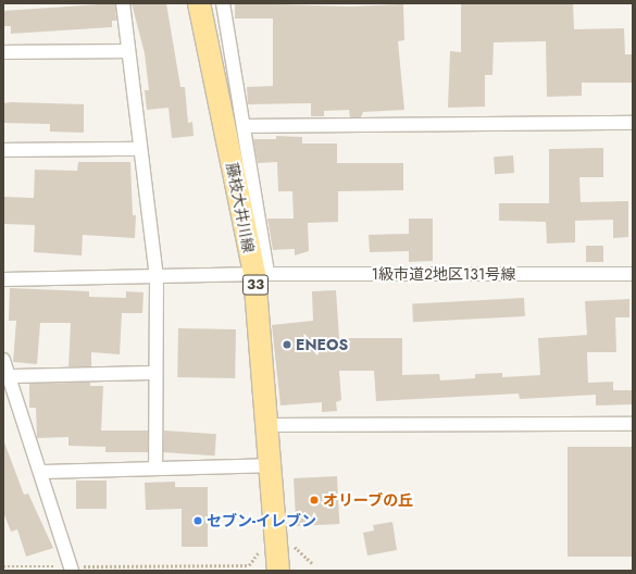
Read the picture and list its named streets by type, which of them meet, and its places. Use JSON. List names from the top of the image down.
{
  "streets": {
    "main road": ["藤枝大井川線", "33"],
    "street": ["1級市道2地区131号線"]
  },
  "crossings": [
    ["藤枝大井川線", "1級市道2地区131号線"]
  ],
  "places": ["ENEOS", "オリーブの丘", "セブン-イレブン"]
}
